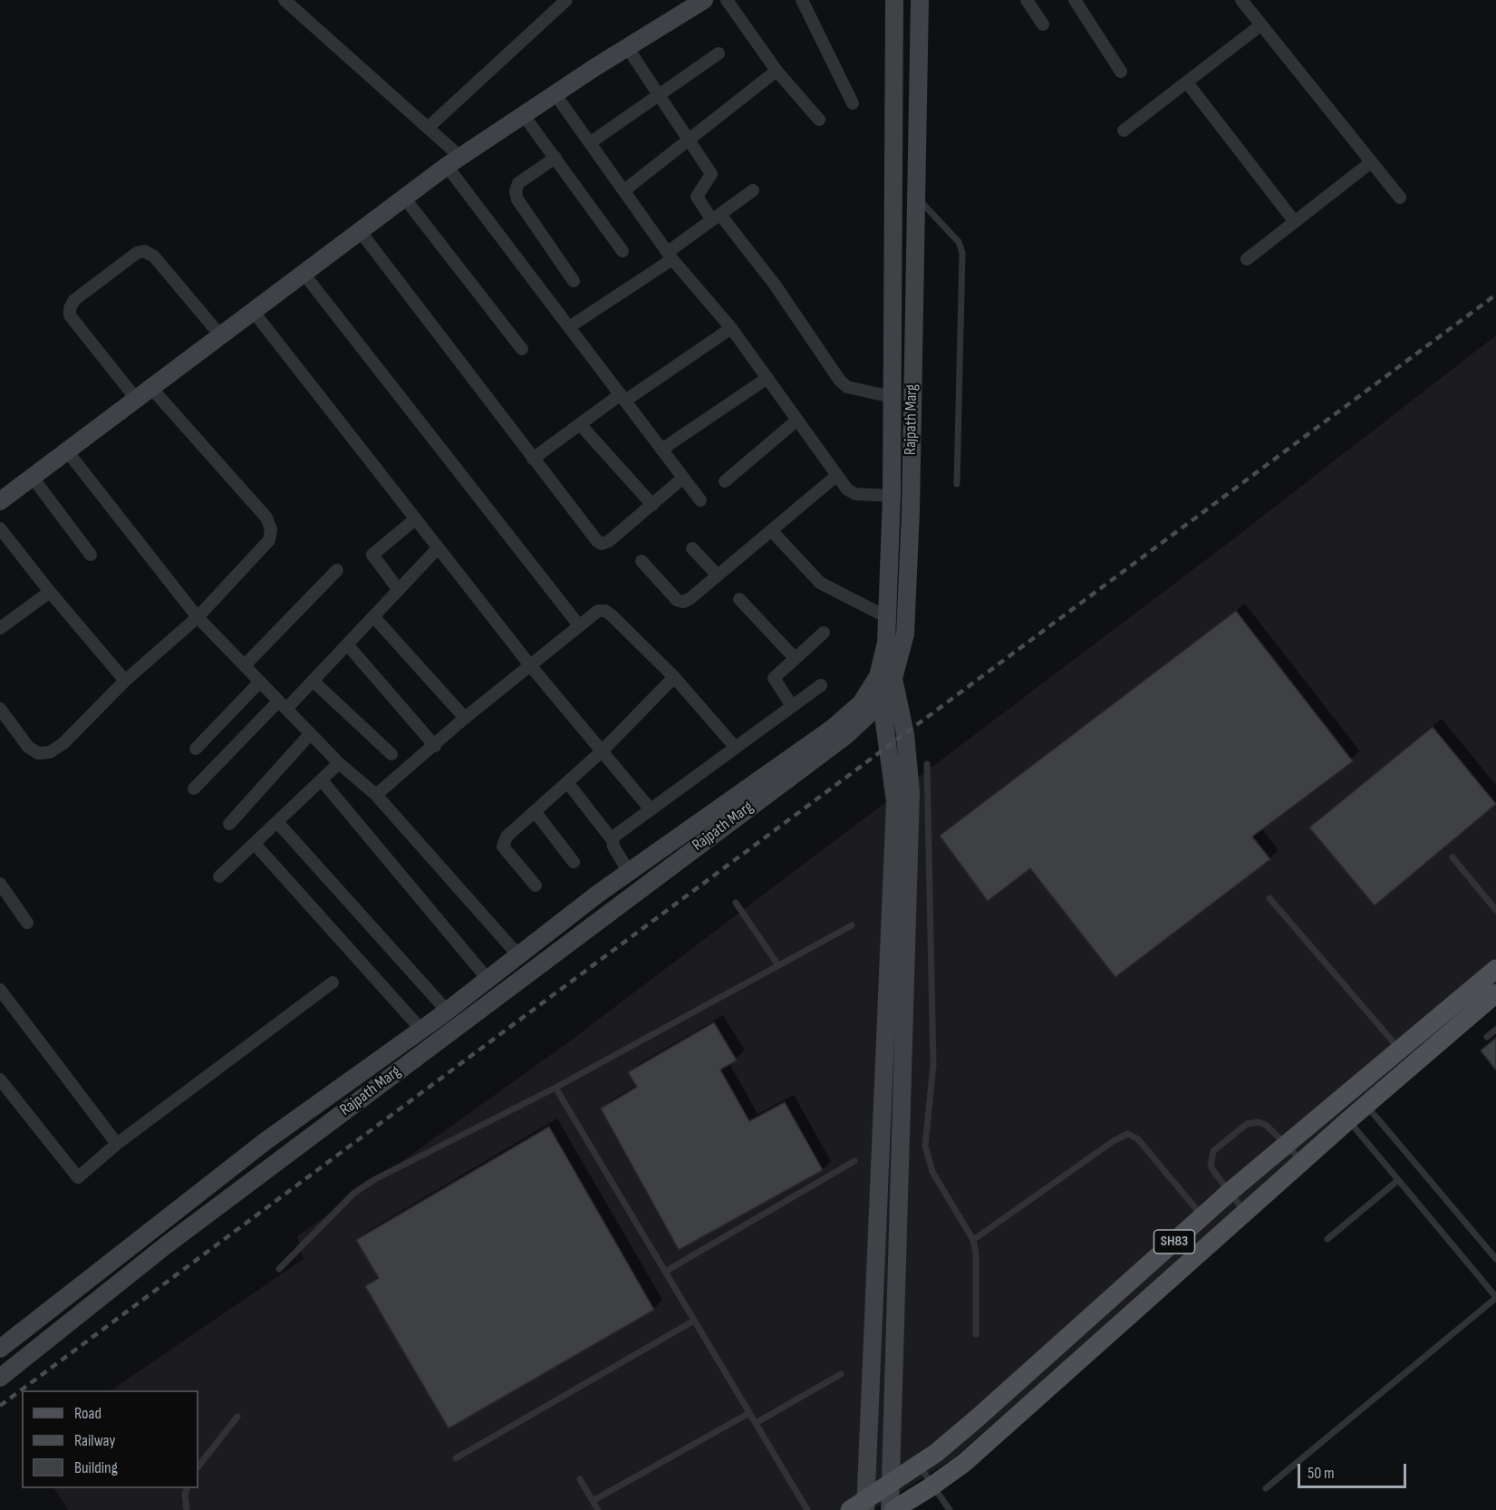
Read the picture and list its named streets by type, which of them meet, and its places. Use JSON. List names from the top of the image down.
{
  "streets": {
    "main road": ["Rajpath Marg", "SH83"]
  },
  "crossings": [
    ["Rajpath Marg", "SH83"]
  ],
  "legend": ["Road", "Railway", "Building"],
  "scale_bar": "50 m"
}
